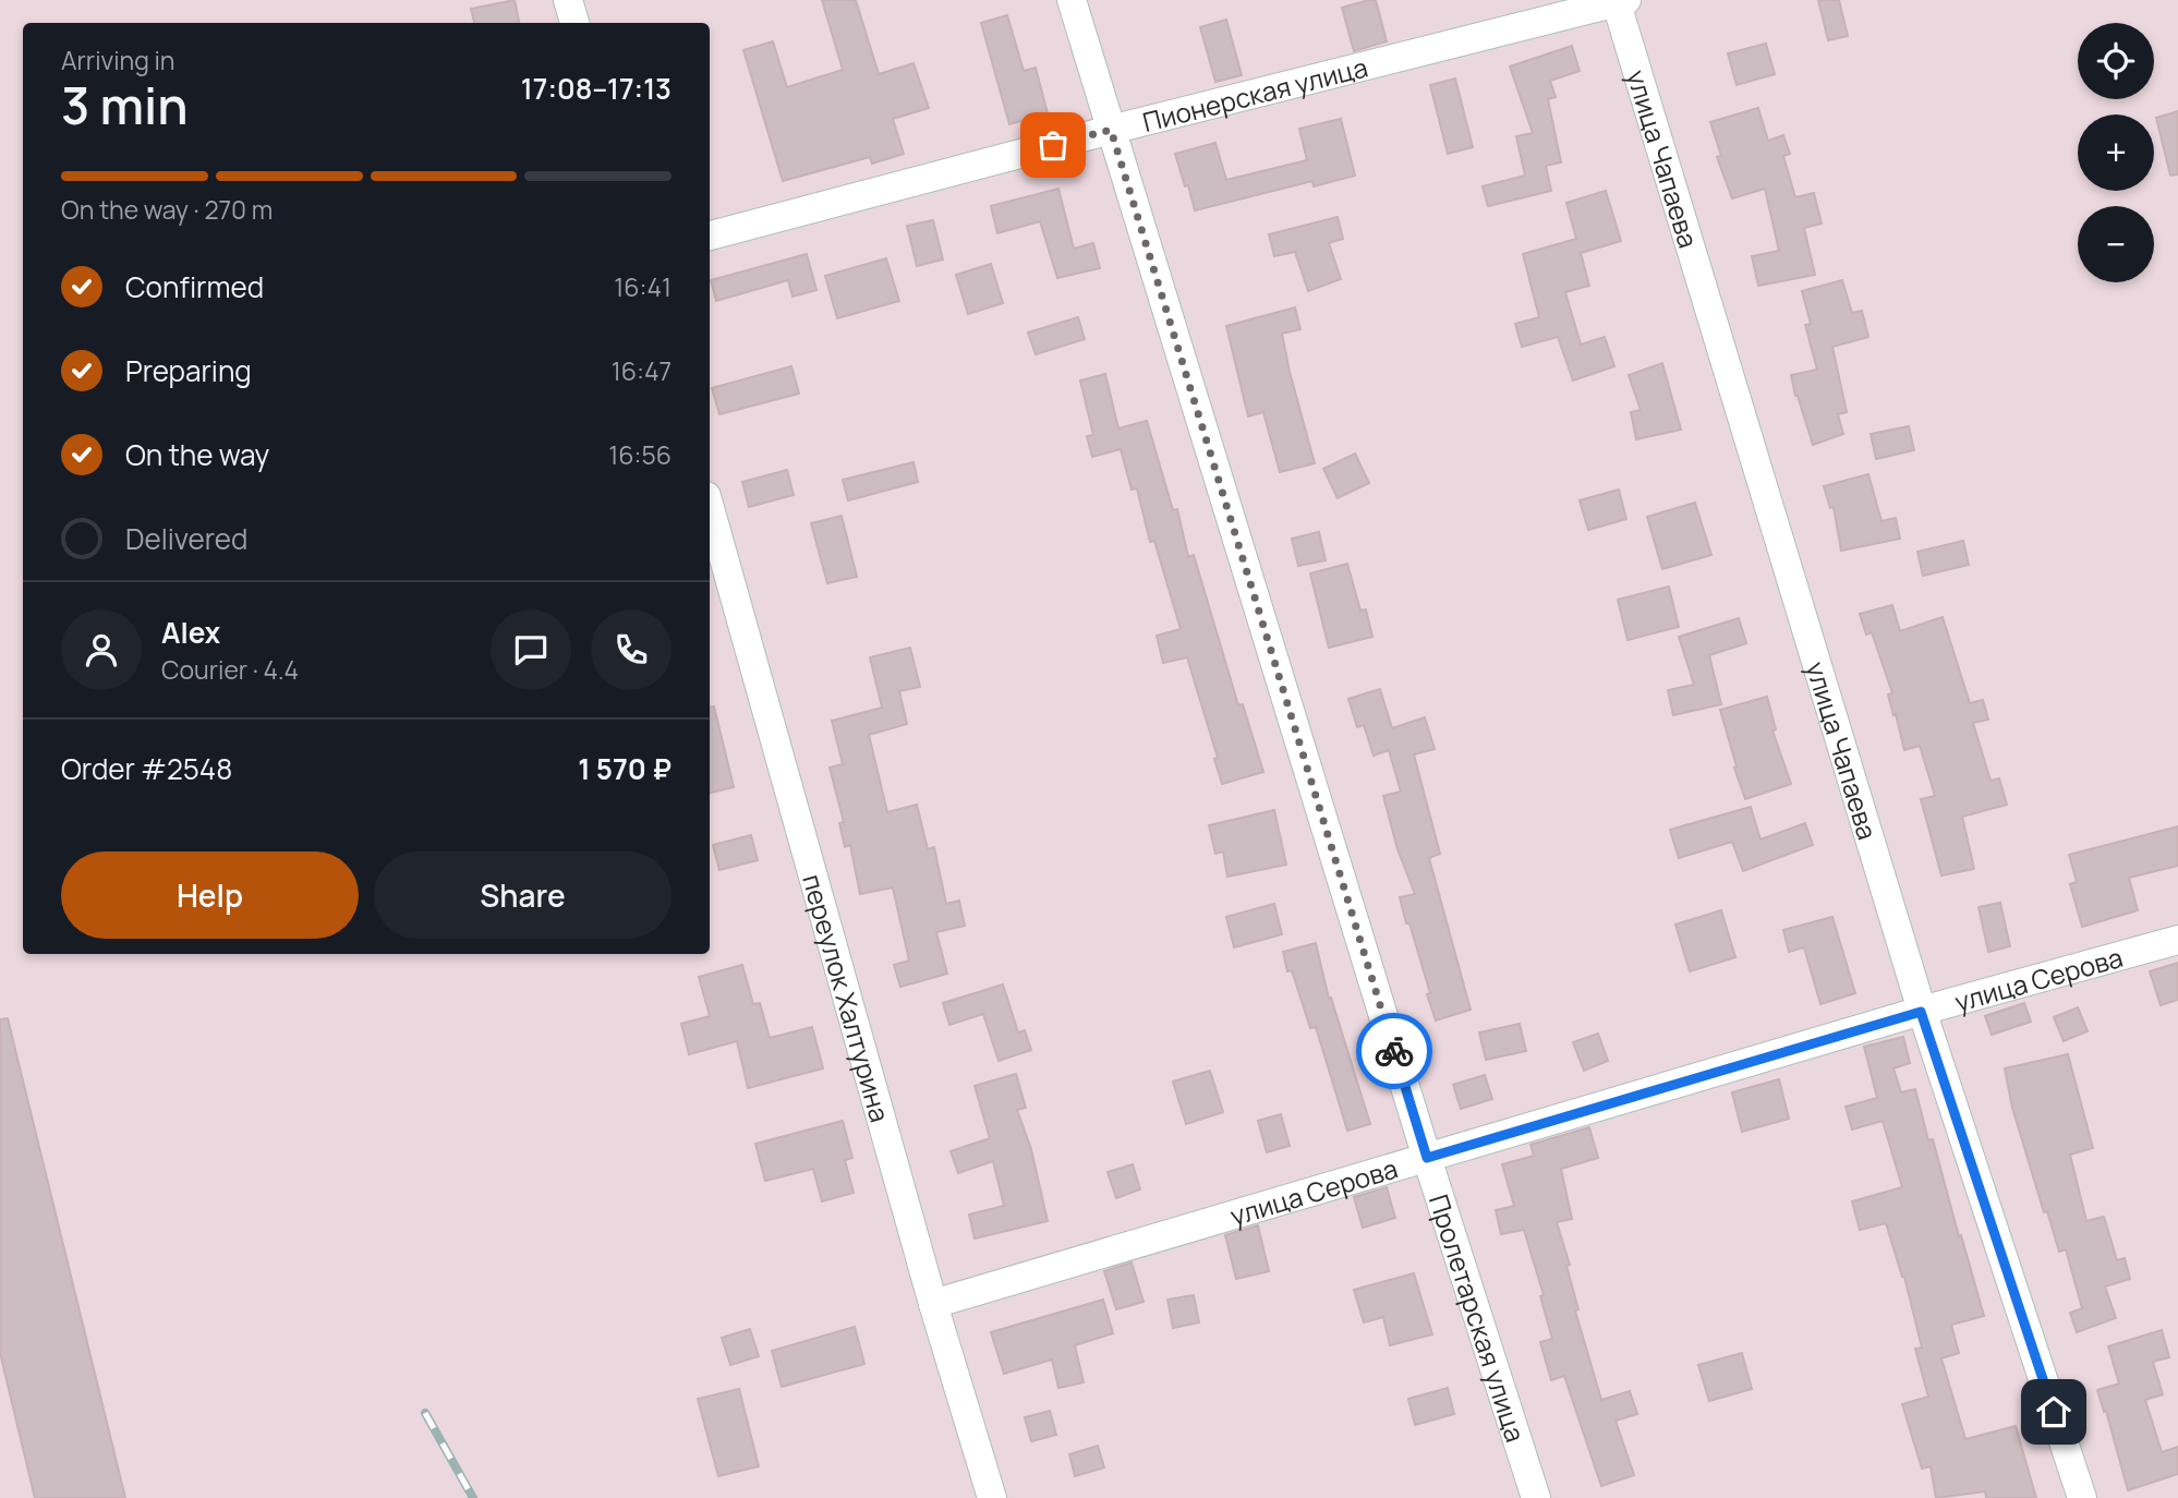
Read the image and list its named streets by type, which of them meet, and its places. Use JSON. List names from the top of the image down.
{
  "streets": {
    "street": [
      "Пионерская улица",
      "улица Чапаева",
      "улица Серова",
      "переулок Халтурина",
      "Пролетарская улица"
    ]
  },
  "crossings": [
    ["Пионерская улица", "улица Чапаева"],
    ["Пионерская улица", "Пролетарская улица"],
    ["улица Чапаева", "улица Серова"],
    ["улица Серова", "переулок Халтурина"],
    ["улица Серова", "Пролетарская улица"]
  ],
  "page": {
    "map_buttons": ["+", "−"],
    "heading": ["3 min", "Arriving in", "17:08–17:13"],
    "panel": [
      "Alex",
      "Courier · 4.4",
      "Order #2548",
      "1 570 ₽"
    ],
    "bar": "On the way · 270 m",
    "list": [
      ["Confirmed", "16:41"],
      ["Preparing", "16:47"],
      ["On the way", "16:56"],
      "Delivered"
    ],
    "buttons": ["Help", "Share"]
  }
}
